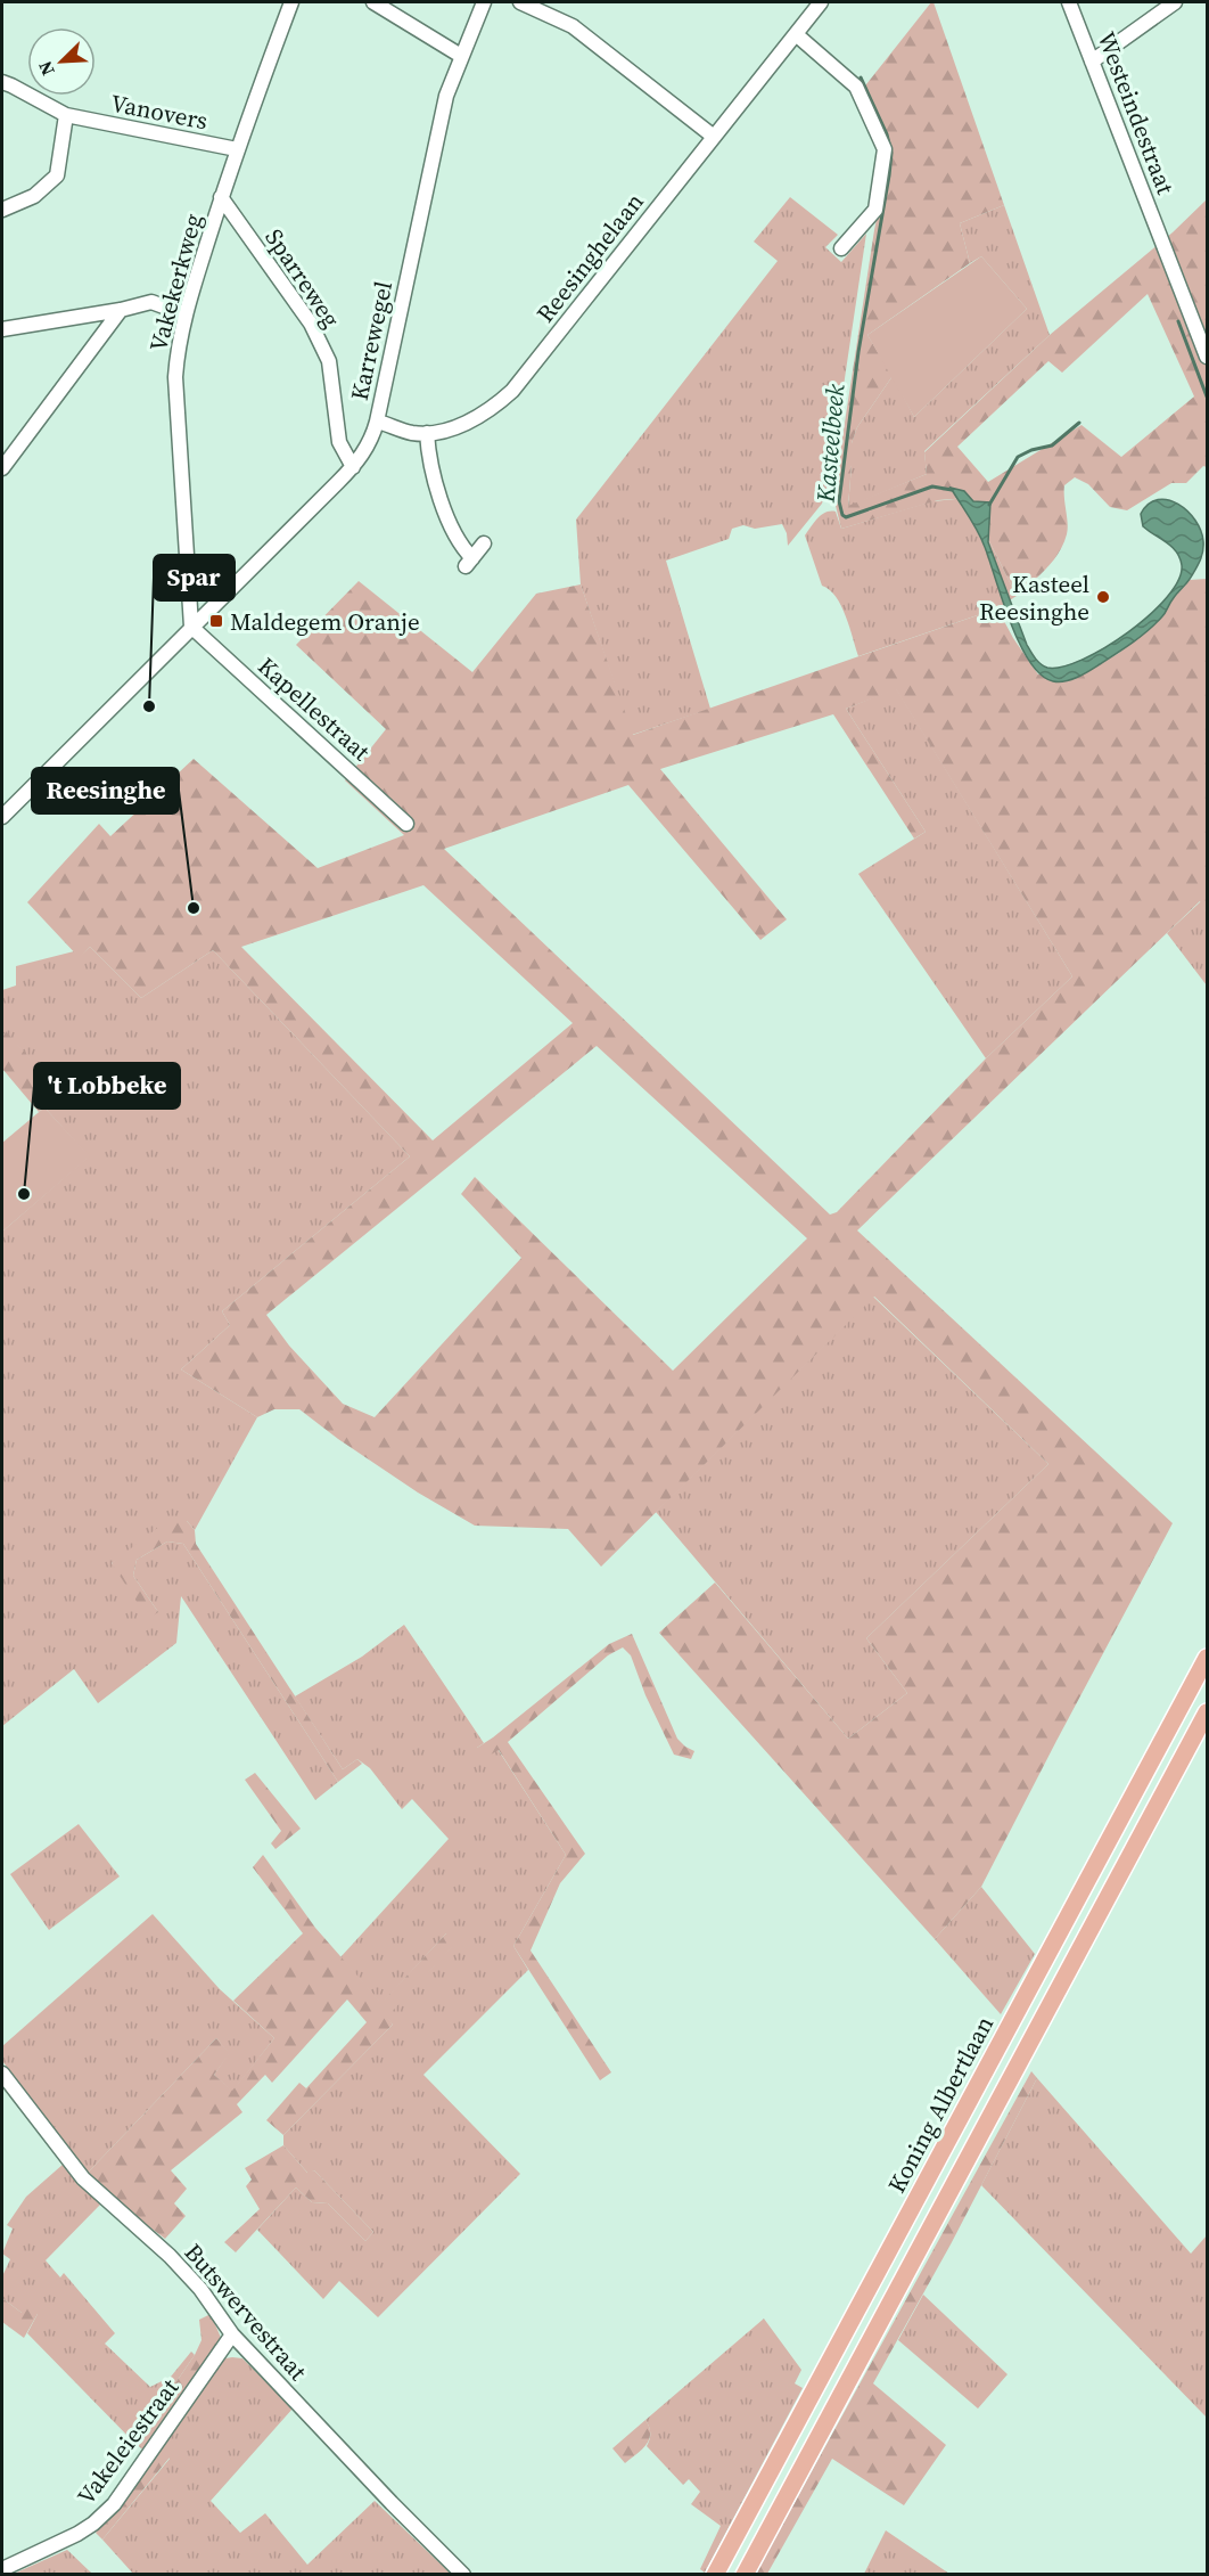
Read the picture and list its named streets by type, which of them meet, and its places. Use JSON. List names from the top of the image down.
{
  "streets": {
    "main road": ["Koning Albertlaan"],
    "street": [
      "Vanovers",
      "Westeindestraat",
      "Reesinghelaan",
      "Sparreweg",
      "Vakekerkweg",
      "Karrewegel",
      "Kapellestraat",
      "Butswervestraat",
      "Vakeleiestraat"
    ]
  },
  "crossings": [
    ["Vanovers", "Vakekerkweg"],
    ["Reesinghelaan", "Karrewegel"],
    ["Sparreweg", "Vakekerkweg"],
    ["Sparreweg", "Karrewegel"],
    ["Vakekerkweg", "Karrewegel"],
    ["Vakekerkweg", "Kapellestraat"],
    ["Karrewegel", "Kapellestraat"],
    ["Butswervestraat", "Vakeleiestraat"]
  ],
  "water": ["Kasteelbeek"],
  "places": {
    "other": [
      "Kasteel Reesinghe",
      "Spar",
      "Reesinghe",
      "'t Lobbeke"
    ],
    "transit": ["Maldegem Oranje"]
  },
  "north": "bottom left"
}
